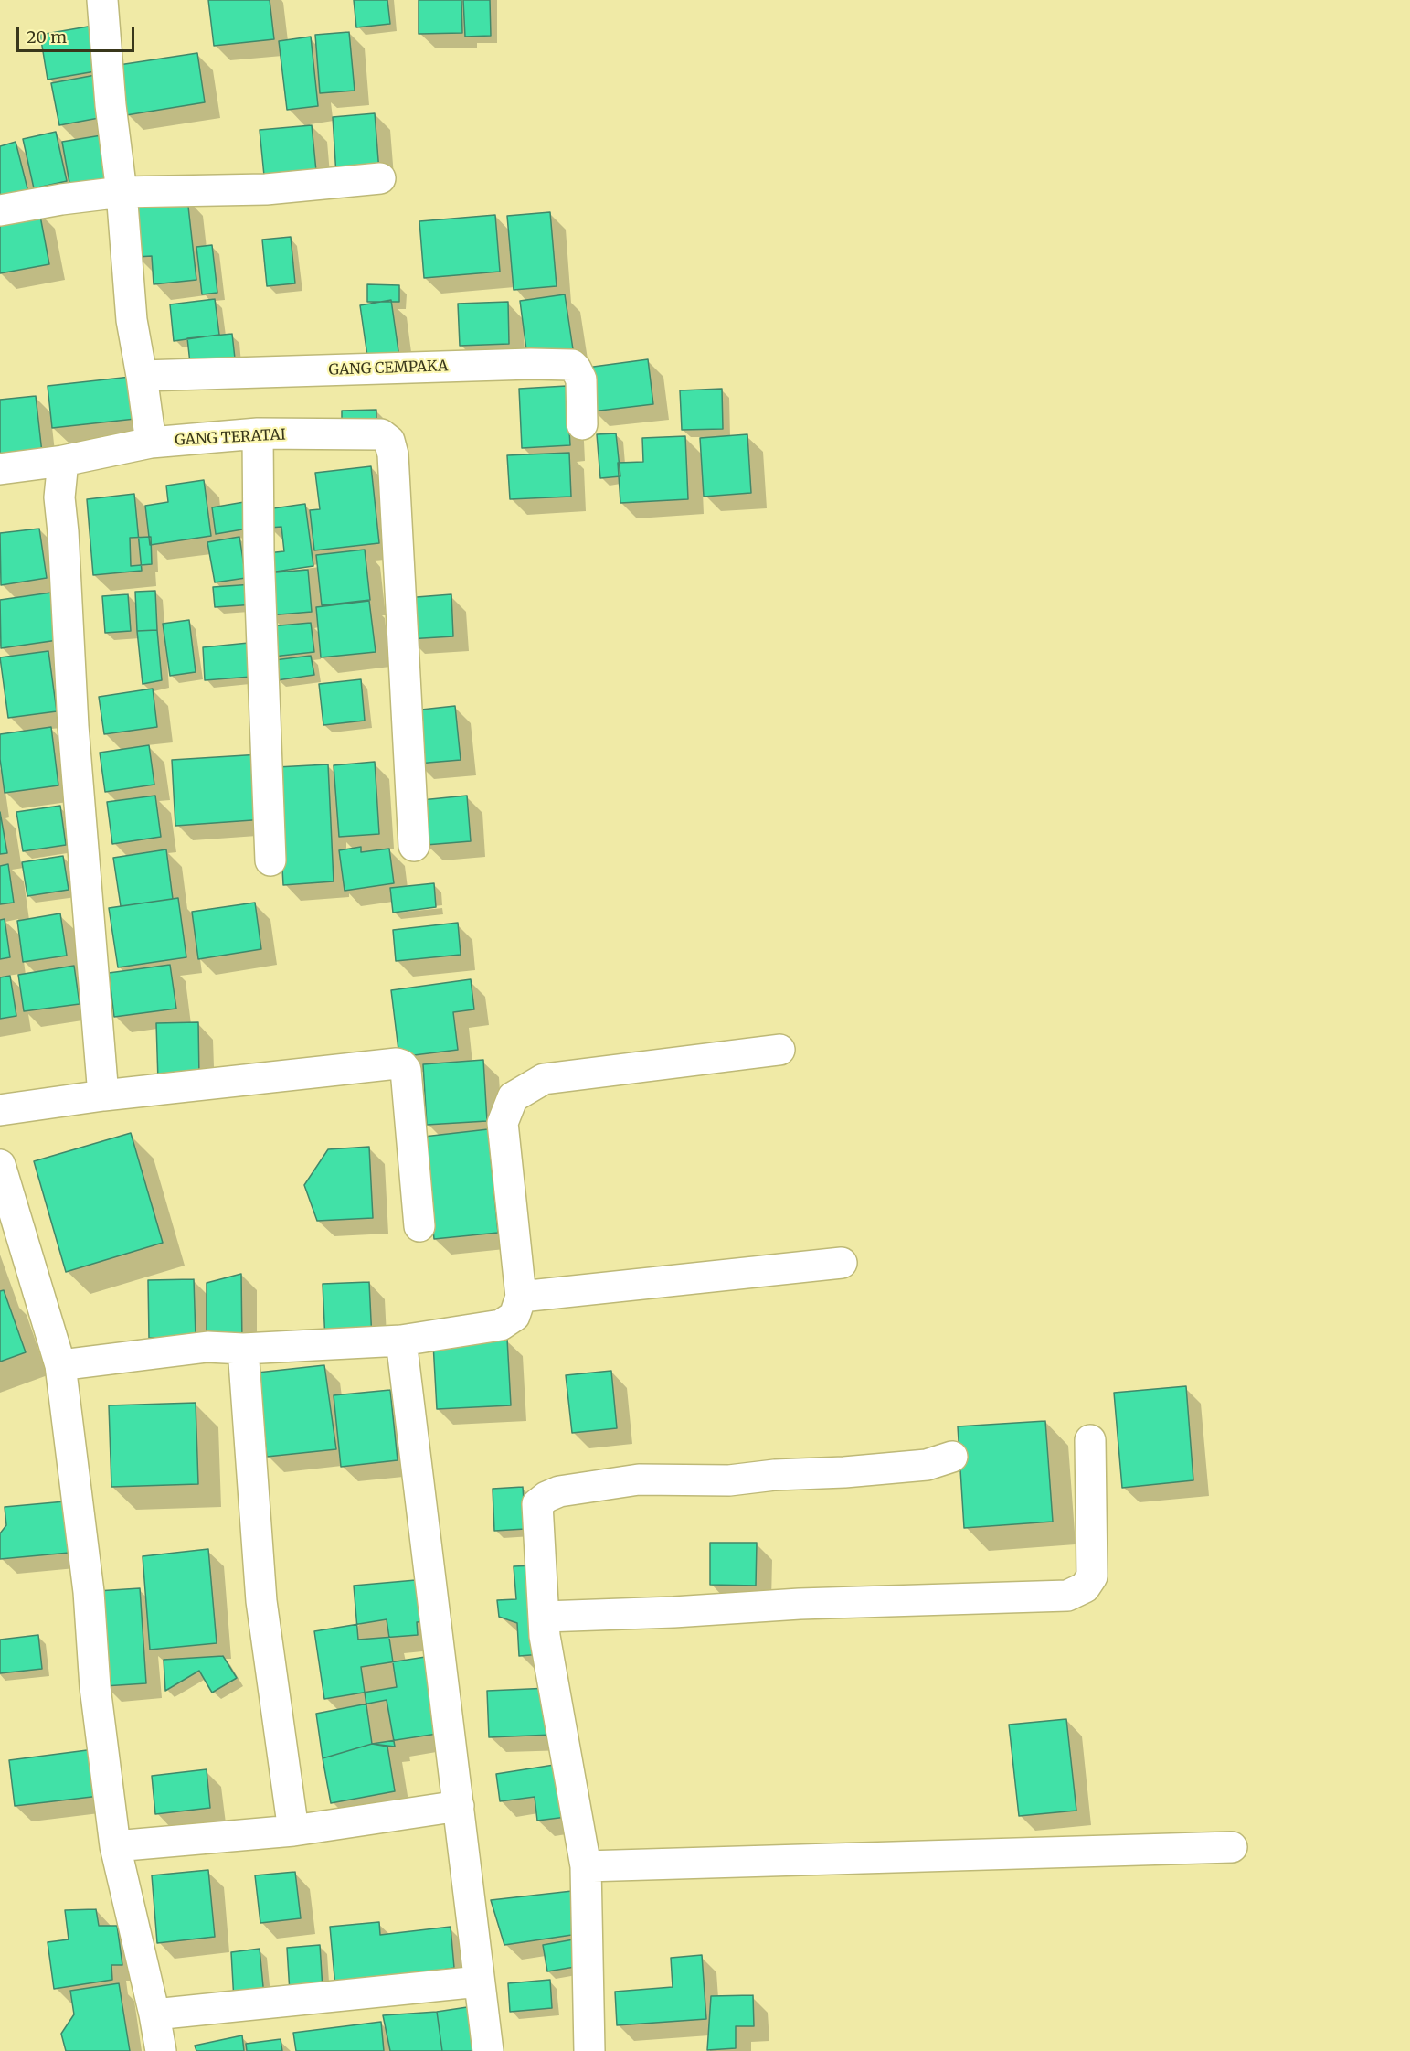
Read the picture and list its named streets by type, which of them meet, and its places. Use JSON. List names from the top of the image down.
{
  "streets": {
    "street": ["GANG CEMPAKA", "GANG TERATAI"]
  },
  "scale_bar": "20 m"
}
